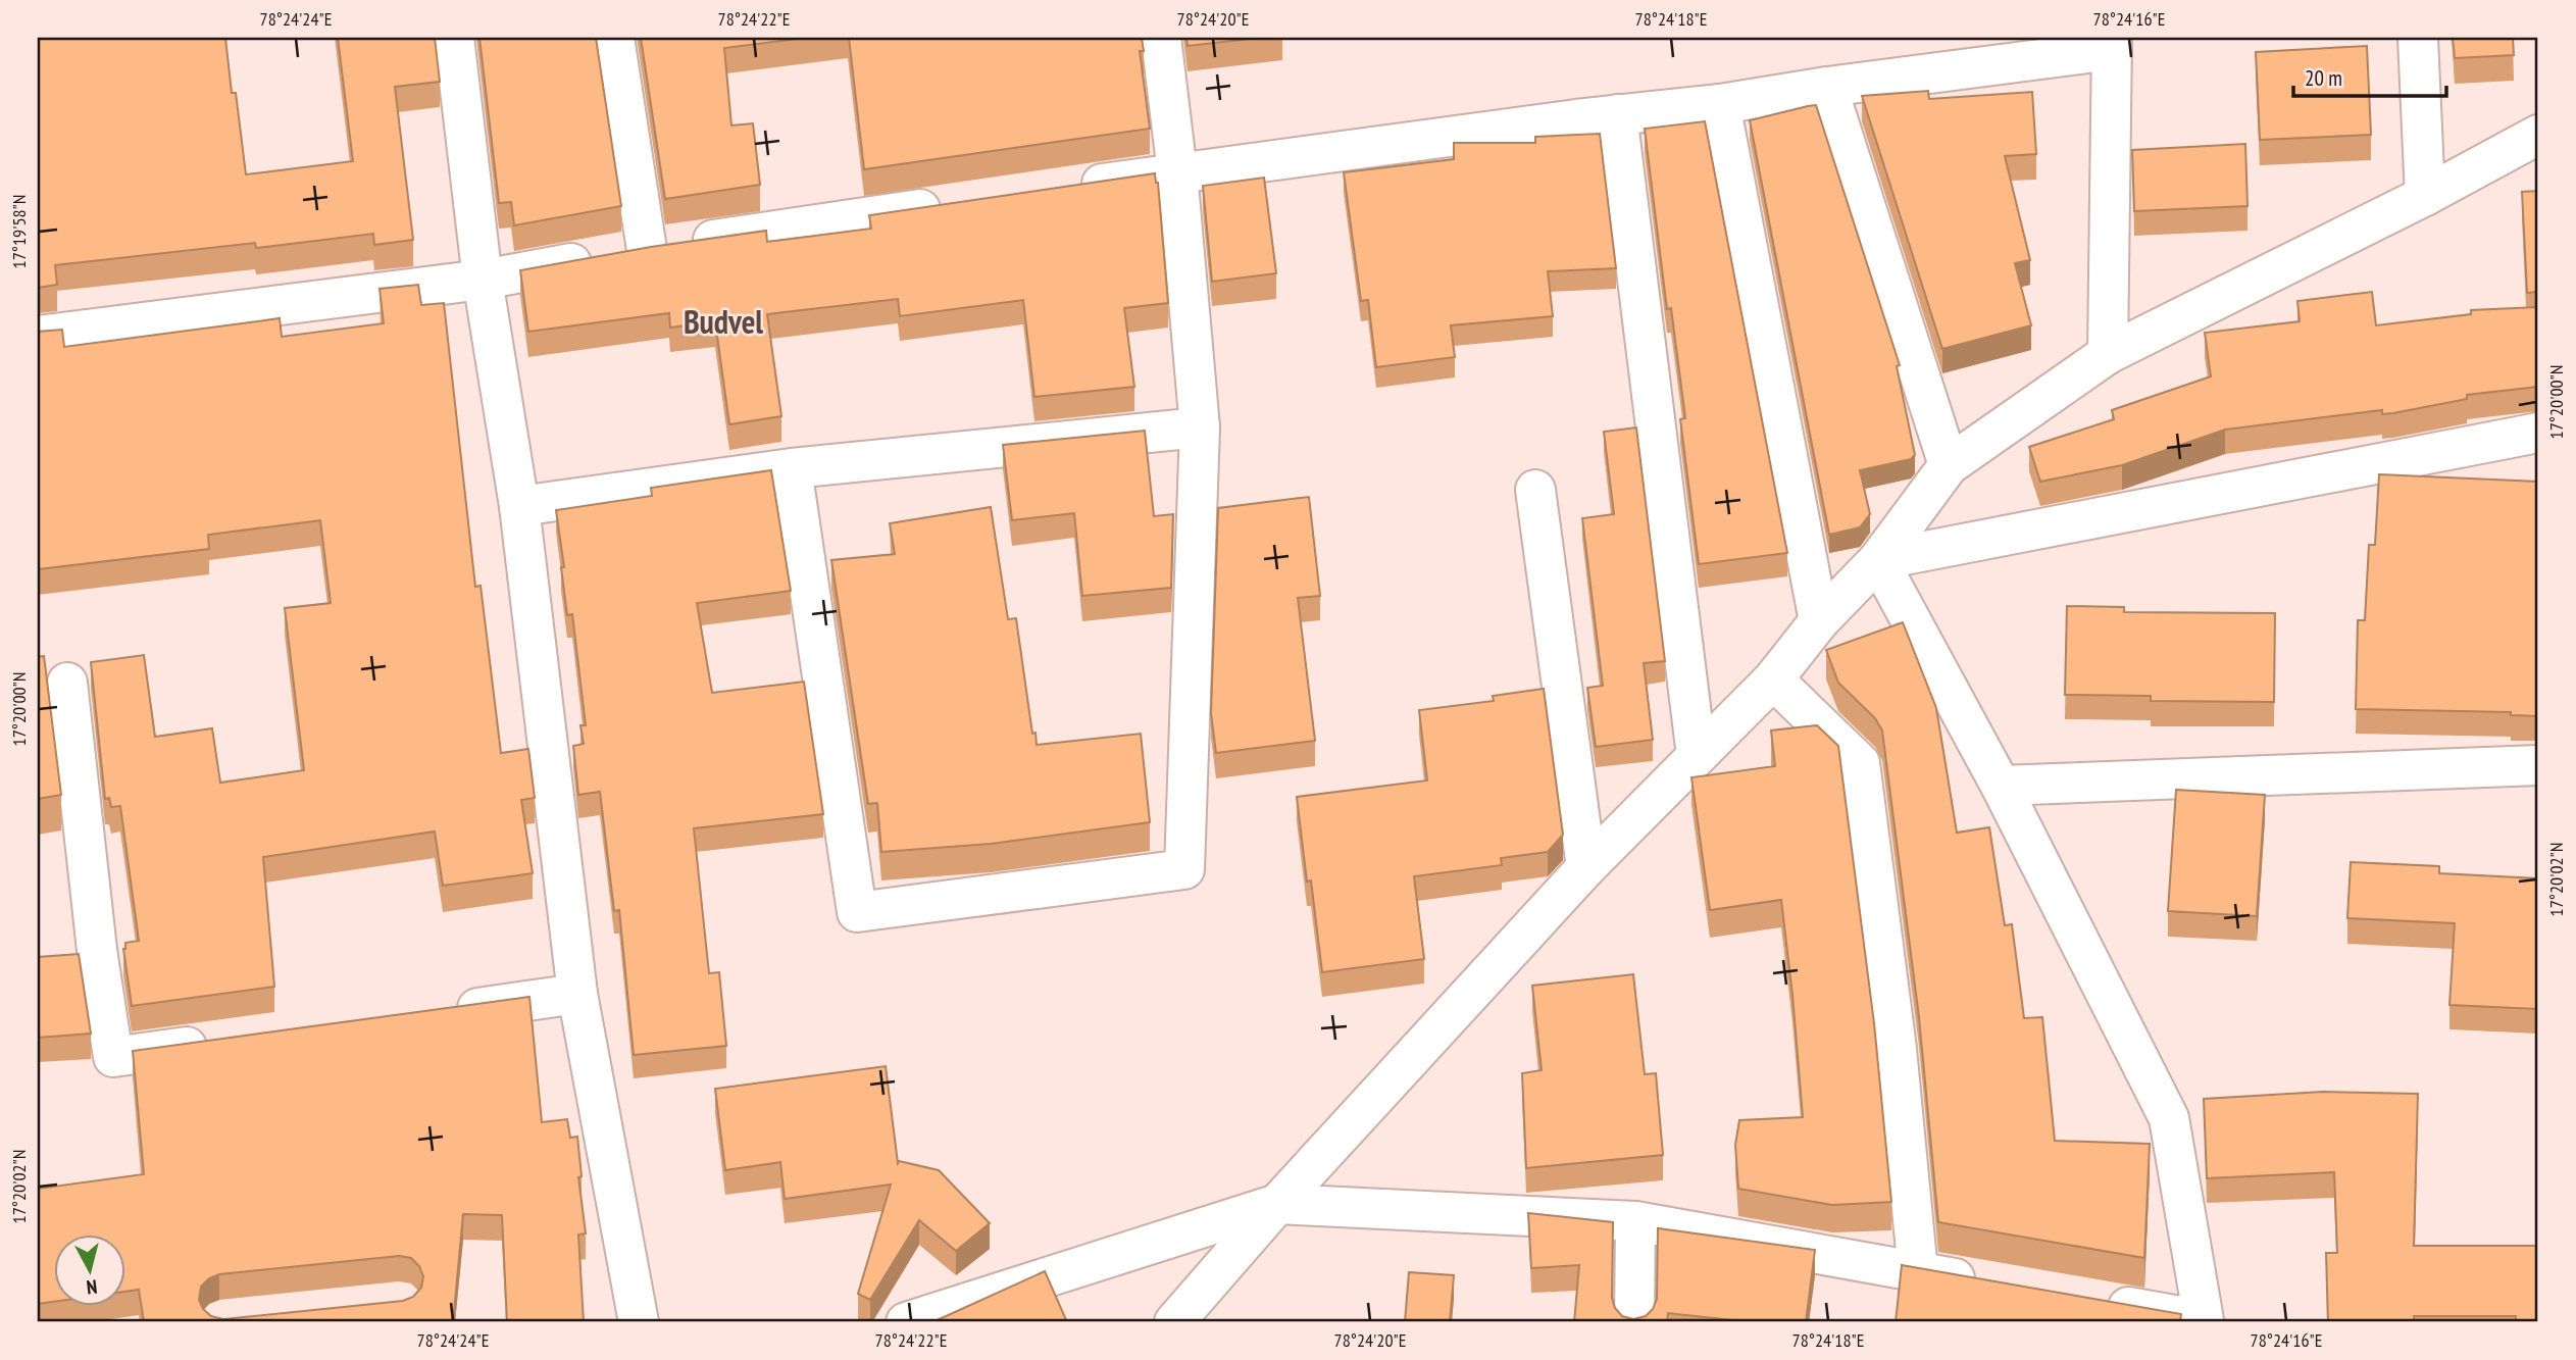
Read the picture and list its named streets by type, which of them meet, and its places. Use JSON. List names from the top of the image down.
{
  "districts": ["Budvel"],
  "scale_bar": "20 m",
  "north": "bottom",
  "coordinates": [
    "78°24'24\"E",
    "78°24'22\"E",
    "78°24'20\"E",
    "78°24'18\"E",
    "78°24'16\"E",
    "17°19'58\"N",
    "17°20'00\"N",
    "17°20'02\"N"
  ]
}
